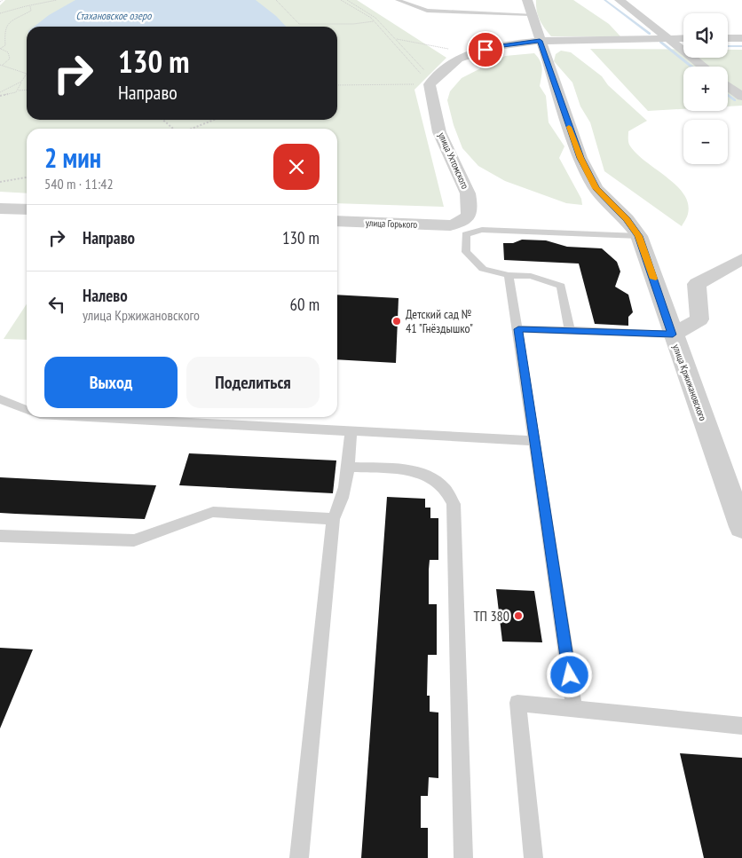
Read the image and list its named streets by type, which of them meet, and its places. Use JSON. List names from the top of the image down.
{
  "streets": {
    "street": ["улица Ухтомского", "улица Горького", "улица Кржижановского"]
  },
  "crossings": [
    ["улица Ухтомского", "улица Горького"]
  ],
  "water": ["Стахановское озеро"],
  "places": ["Детский сад № 41 \"Гнёздышко\"", "ТП 380"],
  "page": {
    "map_buttons": ["+", "−"],
    "turn": ["130 m", "Направо"],
    "heading": ["2 мин", "540 m · 11:42"],
    "list": [
      {
        "name": "Направо",
        "value": "130 m"
      },
      {
        "name": "Налево",
        "note": "улица Кржижановского",
        "value": "60 m"
      }
    ],
    "buttons": ["Выход", "Поделиться"]
  }
}
